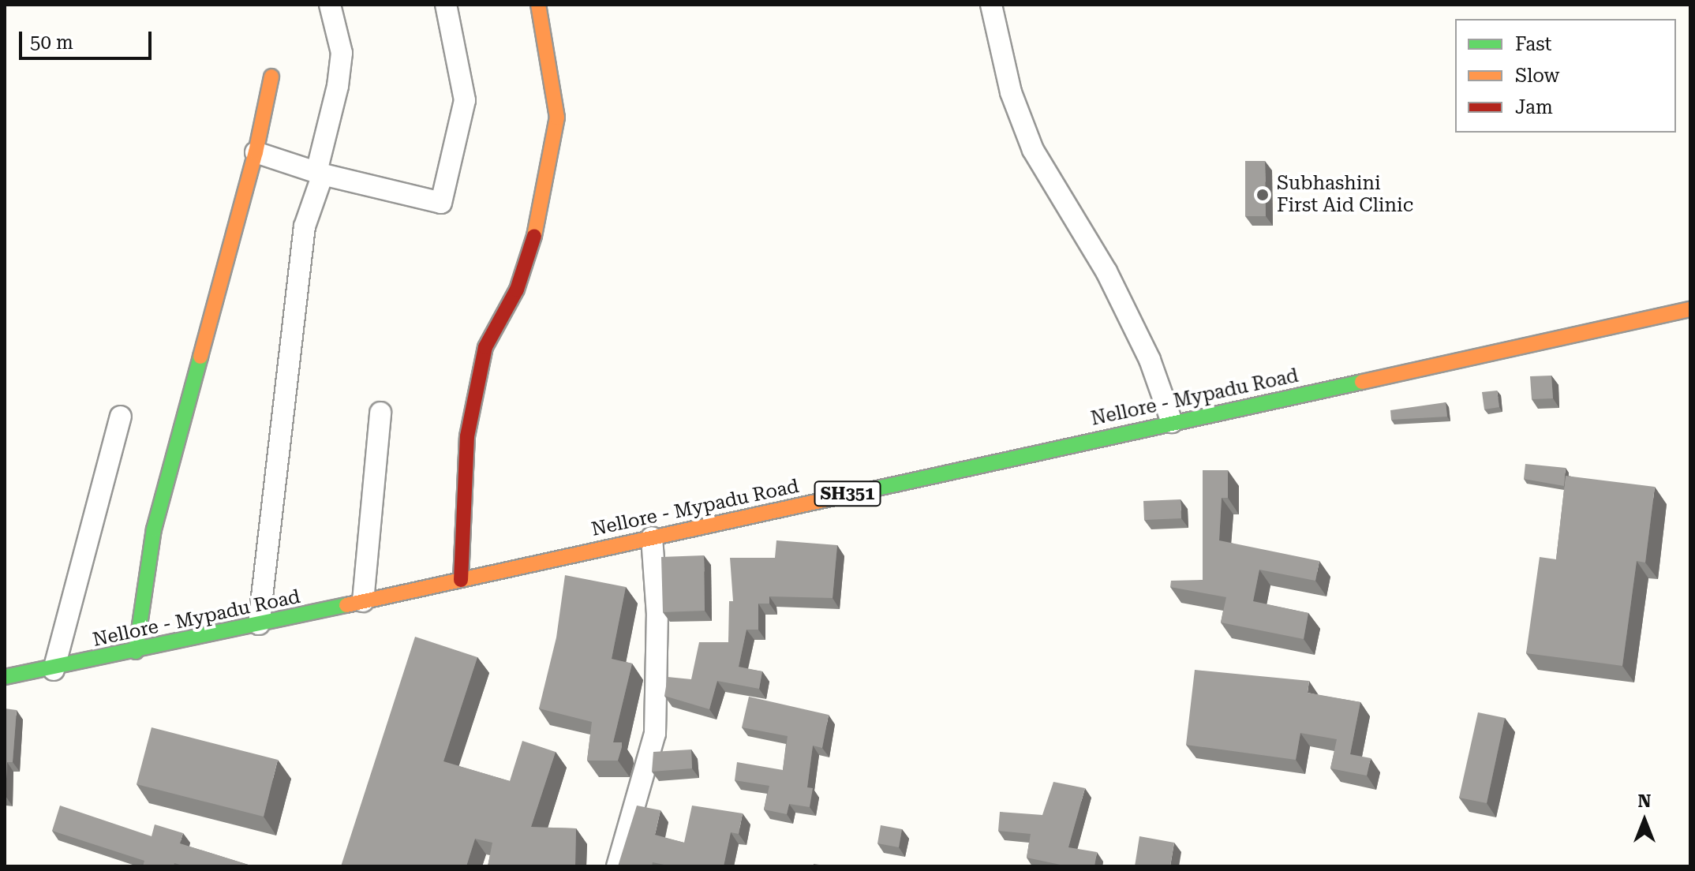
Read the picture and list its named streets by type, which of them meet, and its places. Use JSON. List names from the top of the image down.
{
  "streets": {
    "main road": ["Nellore - Mypadu Road", "SH351"]
  },
  "places": ["Subhashini First Aid Clinic"],
  "legend": ["Fast", "Slow", "Jam"],
  "scale_bar": "50 m",
  "north": "top"
}
